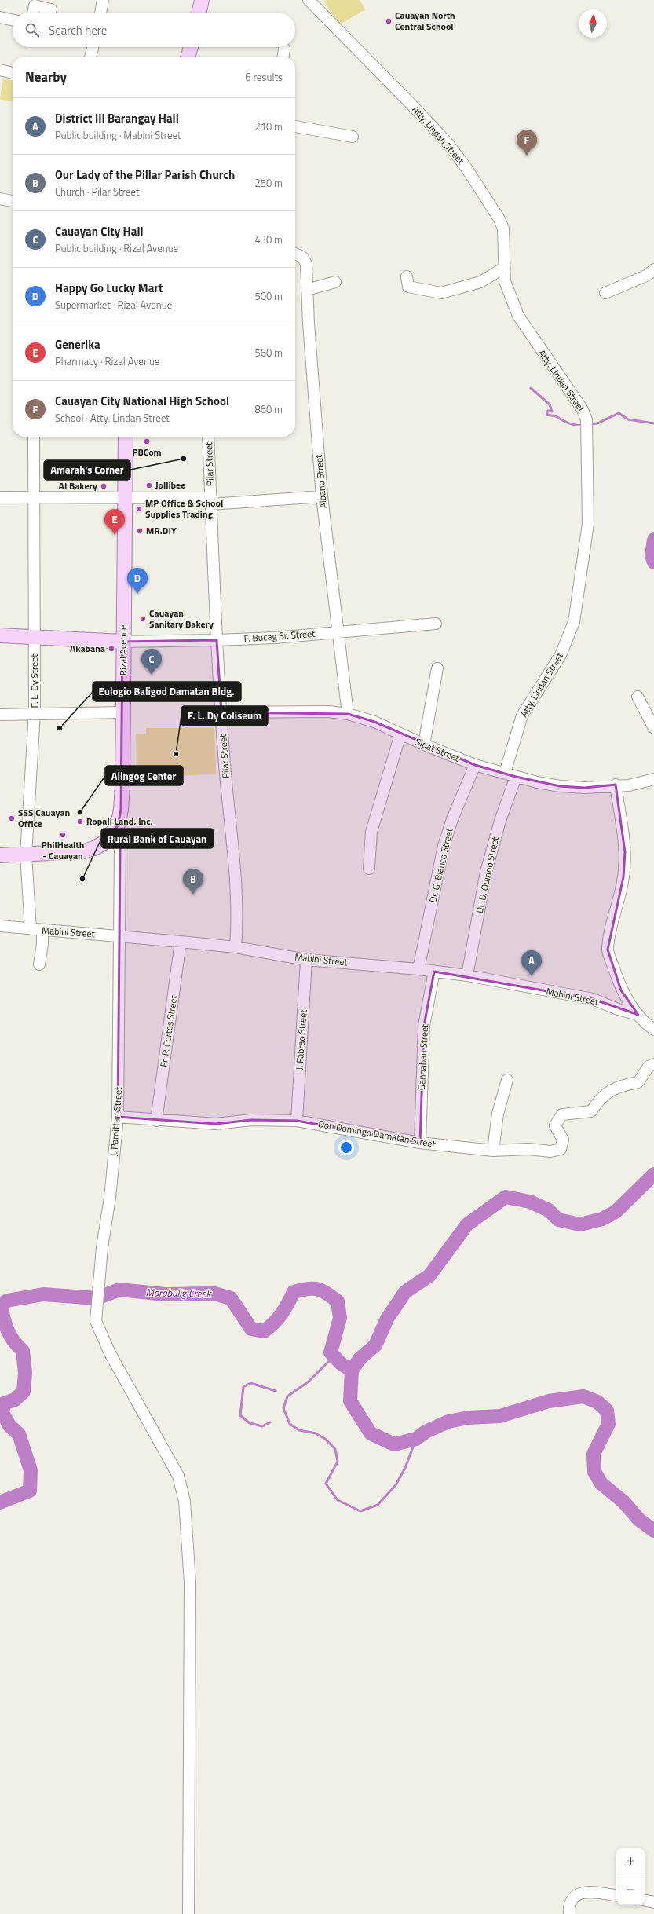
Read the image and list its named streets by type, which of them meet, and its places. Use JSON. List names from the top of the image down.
{
  "streets": {
    "main road": ["Rizal Avenue"],
    "street": [
      "Atty. Lindan Street",
      "Pilar Street",
      "Albano Street",
      "F. Bucag Sr. Street",
      "F. L. Dy Street",
      "Sipat Street",
      "Dr. G. Blanco Street",
      "Dr. D. Quirino Street",
      "Mabini Street",
      "Fr. P. Cortes Street",
      "J. Fabrao Street",
      "Gannaban Street",
      "J. Pamittan Street",
      "Don Domingo Damatan Street"
    ]
  },
  "crossings": [
    ["Atty. Lindan Street", "Sipat Street"],
    ["Pilar Street", "F. Bucag Sr. Street"],
    ["Pilar Street", "Sipat Street"],
    ["Pilar Street", "Mabini Street"],
    ["Albano Street", "F. Bucag Sr. Street"],
    ["Albano Street", "Sipat Street"],
    ["F. Bucag Sr. Street", "Rizal Avenue"],
    ["Rizal Avenue", "F. L. Dy Street"],
    ["F. L. Dy Street", "Mabini Street"],
    ["Sipat Street", "Dr. G. Blanco Street"],
    ["Sipat Street", "Dr. D. Quirino Street"],
    ["Dr. G. Blanco Street", "Mabini Street"],
    ["Dr. D. Quirino Street", "Mabini Street"],
    ["Mabini Street", "Fr. P. Cortes Street"],
    ["Mabini Street", "J. Fabrao Street"],
    ["Mabini Street", "Gannaban Street"],
    ["Mabini Street", "J. Pamittan Street"],
    ["Fr. P. Cortes Street", "Don Domingo Damatan Street"],
    ["J. Fabrao Street", "Don Domingo Damatan Street"],
    ["Gannaban Street", "Don Domingo Damatan Street"],
    ["J. Pamittan Street", "Don Domingo Damatan Street"]
  ],
  "water": ["Marabulig Creek"],
  "places": [
    "Cauayan North Central School",
    "PBCom",
    "Amarah's Corner",
    "Jollibee",
    "AJ Bakery",
    "MP Office & School Supplies Trading",
    "MR.DIY",
    "Cauayan Sanitary Bakery",
    "Akabana",
    "Eulogio Baligod Damatan Bldg.",
    "F. L. Dy Coliseum",
    "Alingog Center",
    "SSS Cauayan Office",
    "Ropali Land, Inc.",
    "PhilHealth - Cauayan",
    "Rural Bank of Cauayan"
  ],
  "north": "top",
  "page": {
    "search": "Search here",
    "heading": ["Nearby", "6 results"],
    "list": [
      {
        "mark": "A",
        "name": "District III Barangay Hall",
        "note": "Public building · Mabini Street",
        "value": "210 m"
      },
      {
        "mark": "B",
        "name": "Our Lady of the Pillar Parish Church",
        "note": "Church · Pilar Street",
        "value": "250 m"
      },
      {
        "mark": "C",
        "name": "Cauayan City Hall",
        "note": "Public building · Rizal Avenue",
        "value": "430 m"
      },
      {
        "mark": "D",
        "name": "Happy Go Lucky Mart",
        "note": "Supermarket · Rizal Avenue",
        "value": "500 m"
      },
      {
        "mark": "E",
        "name": "Generika",
        "note": "Pharmacy · Rizal Avenue",
        "value": "560 m"
      },
      {
        "mark": "F",
        "name": "Cauayan City National High School",
        "note": "School · Atty. Lindan Street",
        "value": "860 m"
      }
    ],
    "pins": [
      "F",
      "E",
      "D",
      "C",
      "B",
      "A"
    ],
    "map_buttons": ["+", "−"]
  }
}
